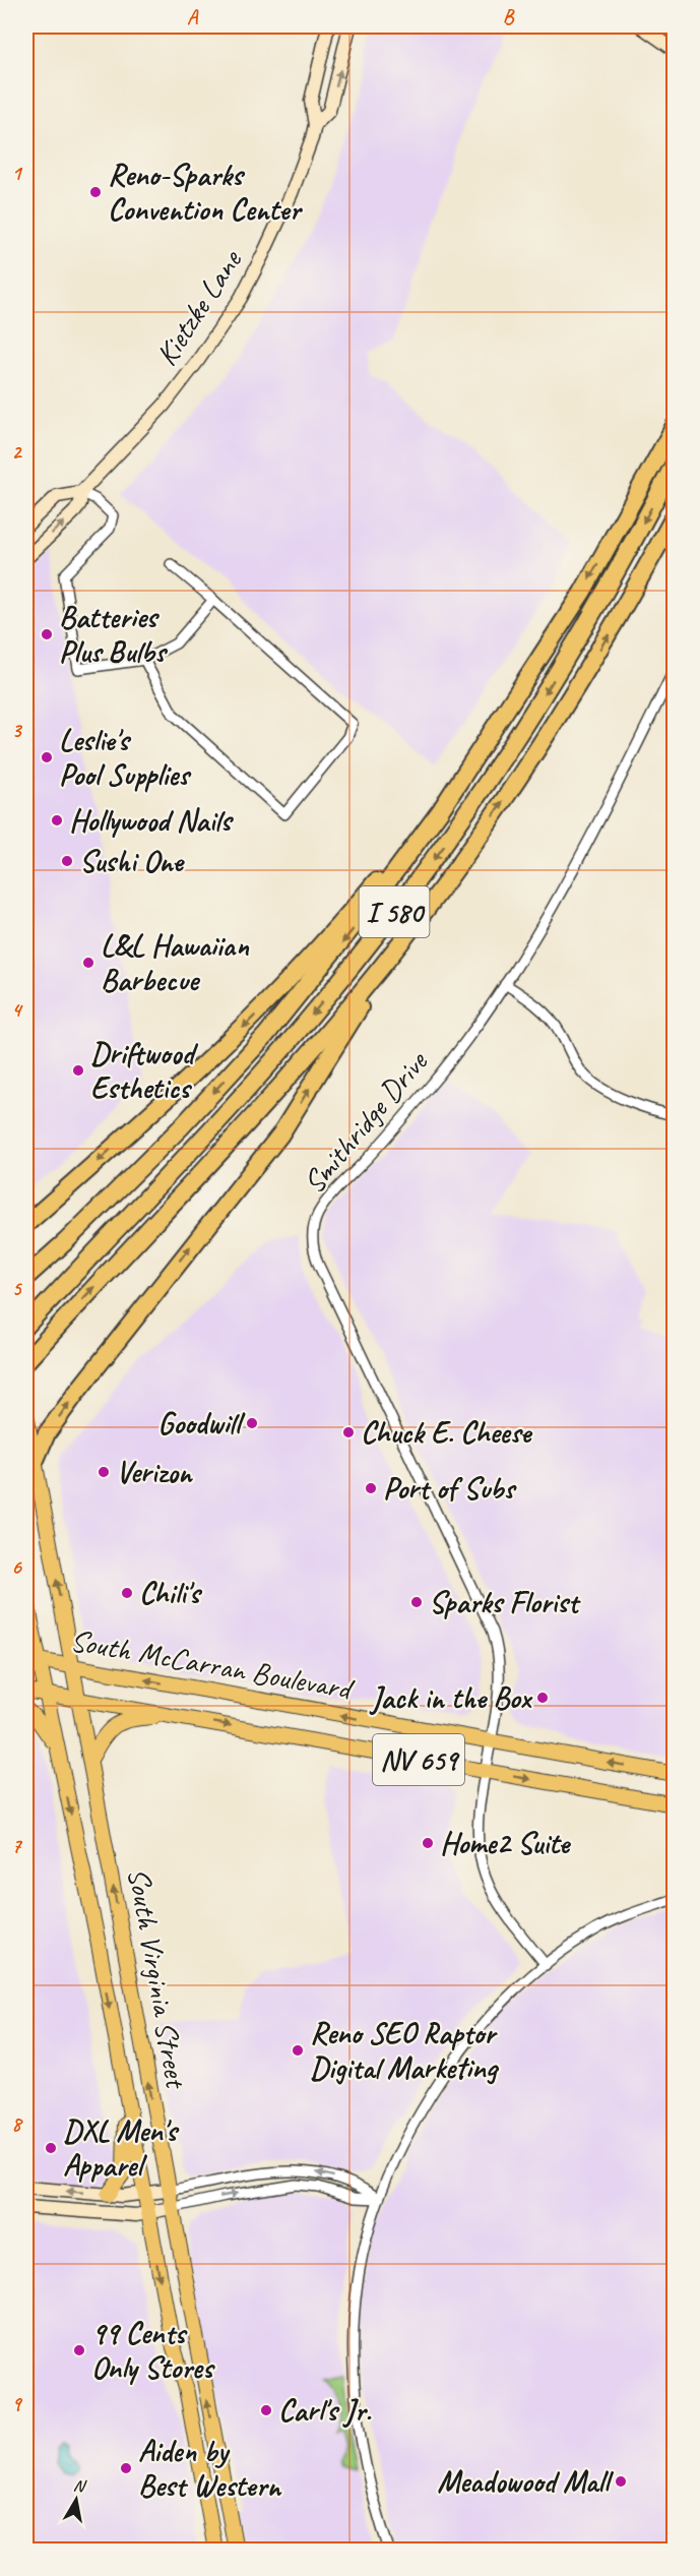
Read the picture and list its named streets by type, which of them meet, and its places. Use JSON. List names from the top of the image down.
{
  "streets": {
    "highway": ["I 580"],
    "main road": [
      "Kietzke Lane",
      "South McCarran Boulevard",
      "NV 659",
      "South Virginia Street"
    ],
    "street": ["Smithridge Drive"]
  },
  "crossings": [
    ["Smithridge Drive", "South McCarran Boulevard"],
    ["South McCarran Boulevard", "South Virginia Street"]
  ],
  "places": [
    "Reno-Sparks Convention Center",
    "Batteries Plus Bulbs",
    "Leslie's Pool Supplies",
    "Hollywood Nails",
    "Sushi One",
    "L&L Hawaiian Barbecue",
    "Driftwood Esthetics",
    "Goodwill",
    "Chuck E. Cheese",
    "Verizon",
    "Port of Subs",
    "Chili's",
    "Sparks Florist",
    "Jack in the Box",
    "Home2 Suite",
    "Reno SEO Raptor Digital Marketing",
    "DXL Men's Apparel",
    "99 Cents Only Stores",
    "Carl's Jr.",
    "Aiden by Best Western",
    "Meadowood Mall"
  ],
  "north": "top",
  "grid": {
    "columns": ["A", "B"],
    "rows": [
      "1",
      "2",
      "3",
      "4",
      "5",
      "6",
      "7",
      "8",
      "9"
    ]
  }
}
